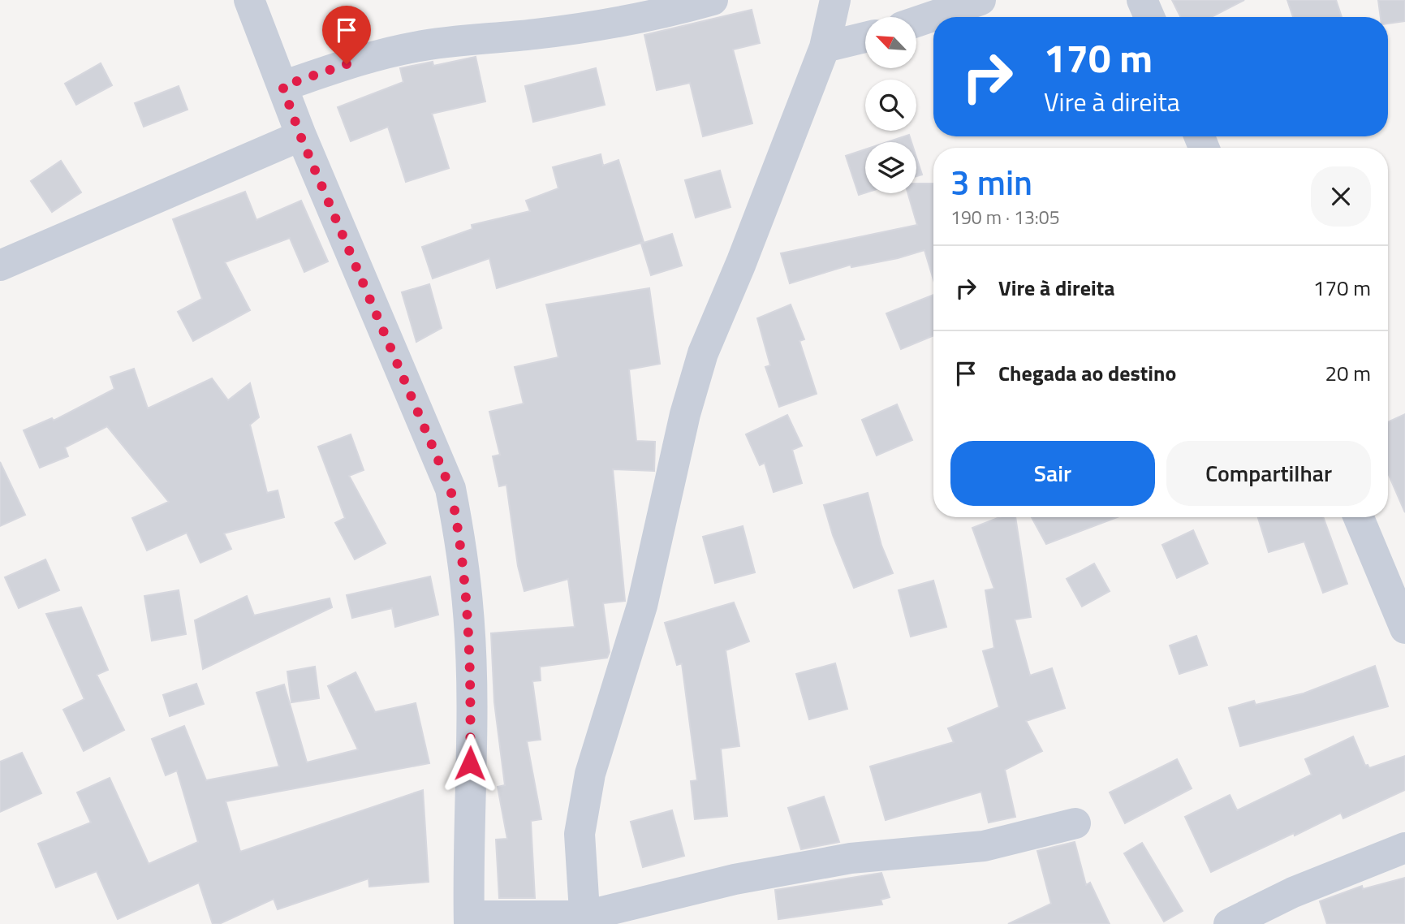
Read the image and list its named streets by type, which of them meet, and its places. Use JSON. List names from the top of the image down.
{
  "north": "top left",
  "page": {
    "turn": ["170 m", "Vire à direita"],
    "heading": ["3 min", "190 m · 13:05"],
    "list": [
      {
        "name": "Vire à direita",
        "value": "170 m"
      },
      {
        "name": "Chegada ao destino",
        "value": "20 m"
      }
    ],
    "buttons": ["Sair", "Compartilhar"]
  }
}
